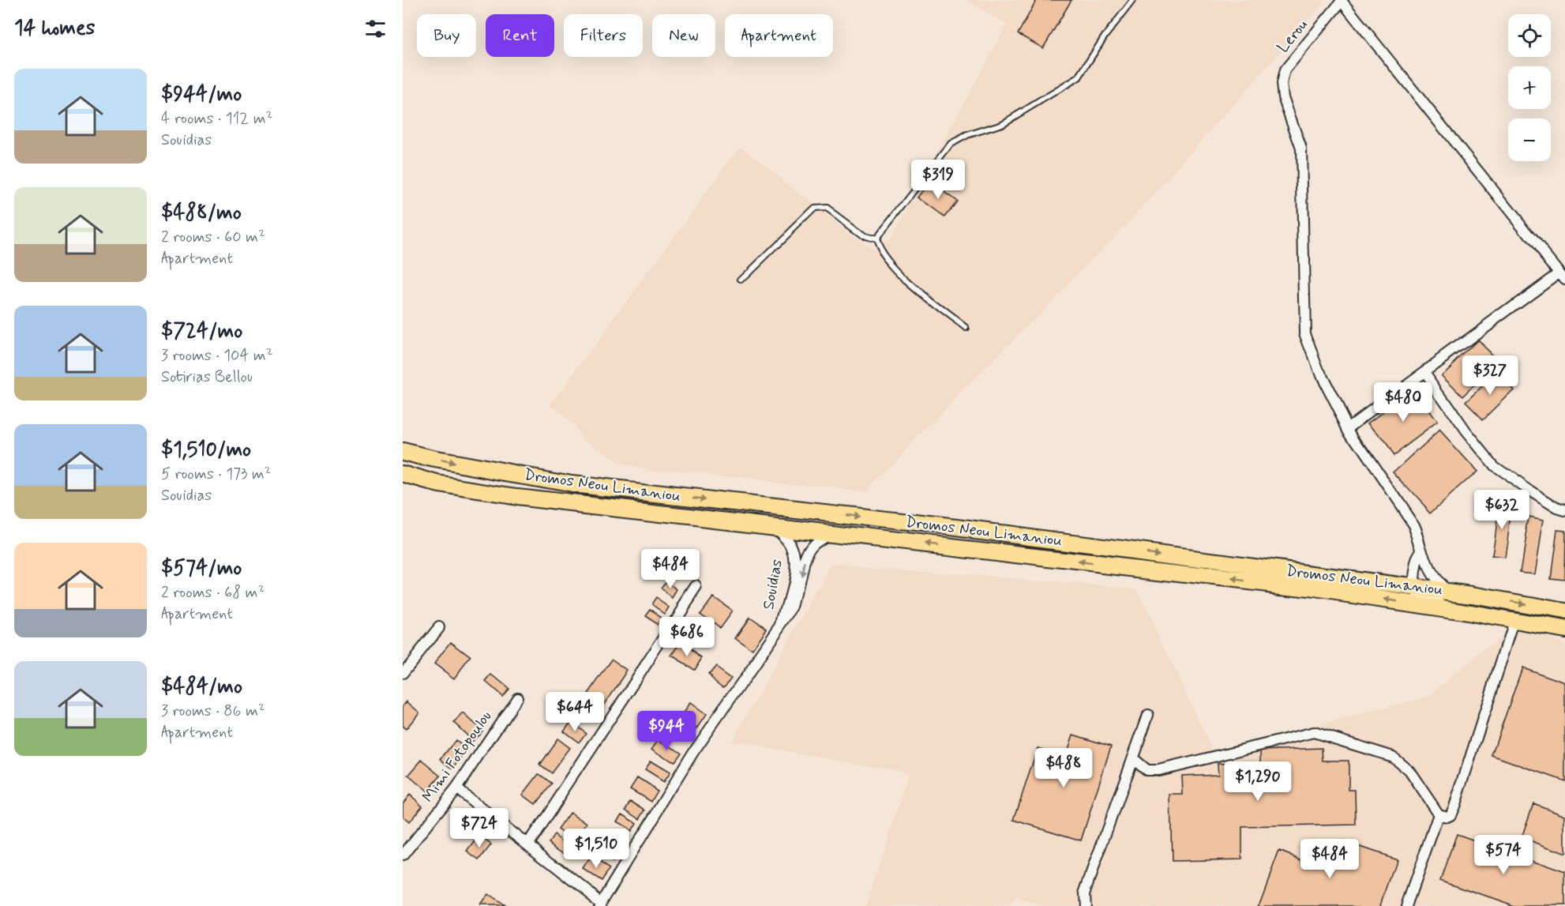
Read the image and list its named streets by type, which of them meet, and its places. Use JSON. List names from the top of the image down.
{
  "streets": {
    "main road": ["Dromos Neou Limaniou"],
    "street": ["Lerou", "Souidias", "Mimi Fotopoulou"]
  },
  "crossings": [
    ["Dromos Neou Limaniou", "Souidias"]
  ],
  "page": {
    "heading": "14 homes",
    "map_buttons": ["+", "−"],
    "chip": [
      "Buy",
      "Rent",
      "Filters",
      "New",
      "Apartment"
    ],
    "list": [
      {
        "name": "$944/mo",
        "note": "4 rooms · 112 m² · Souidias"
      },
      {
        "name": "$488/mo",
        "note": "2 rooms · 60 m² · Apartment"
      },
      {
        "name": "$724/mo",
        "note": "3 rooms · 104 m² · Sotirias Bellou"
      },
      {
        "name": "$1,510/mo",
        "note": "5 rooms · 173 m² · Souidias"
      },
      {
        "name": "$574/mo",
        "note": "2 rooms · 68 m² · Apartment"
      },
      {
        "name": "$484/mo",
        "note": "3 rooms · 86 m² · Apartment"
      }
    ],
    "price": [
      "$319",
      "$327",
      "$480",
      "$632",
      "$484",
      "$686",
      "$644",
      "$944",
      "$488",
      "$1,290",
      "$724",
      "$1,510",
      "$574",
      "$484"
    ]
  }
}
